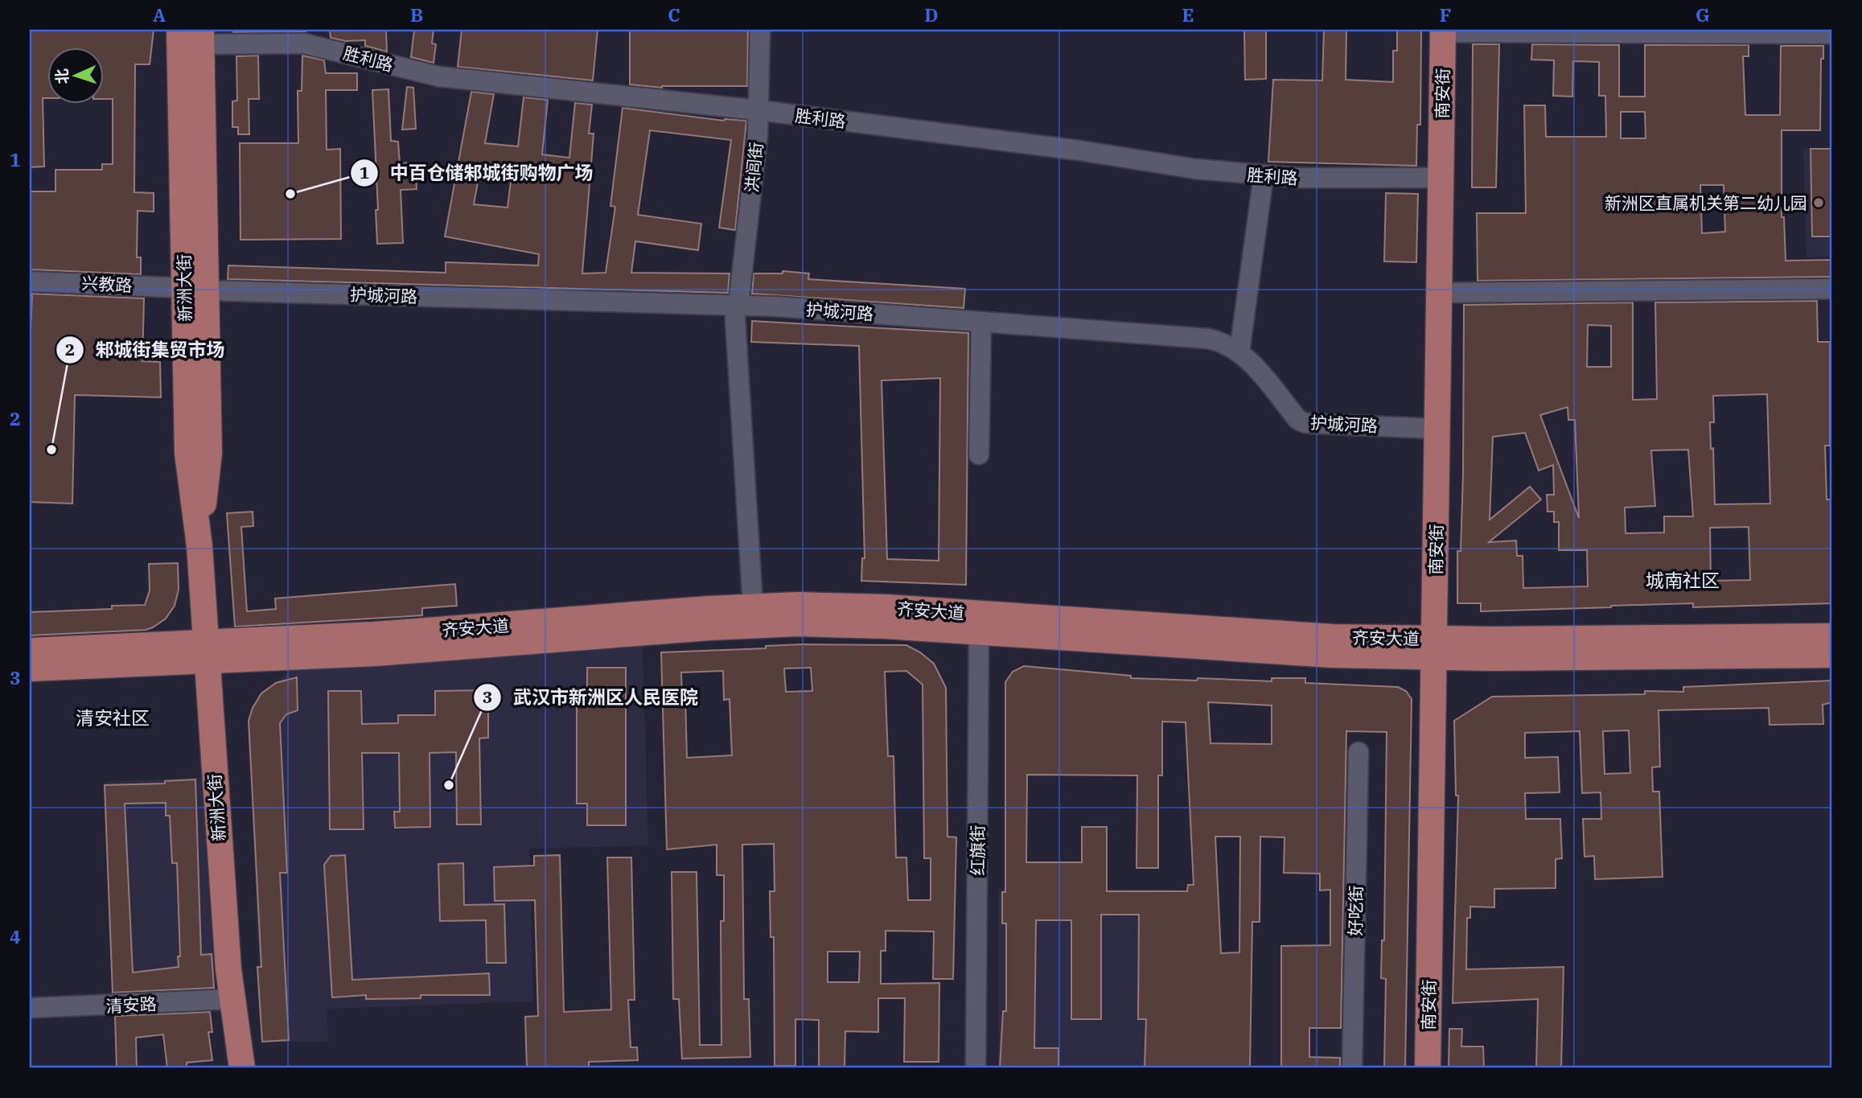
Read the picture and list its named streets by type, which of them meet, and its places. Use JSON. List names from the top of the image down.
{
  "streets": {
    "main road": ["南安街", "新洲大街", "齐安大道"],
    "street": [
      "胜利路",
      "洪闾街",
      "兴教路",
      "护城河路",
      "红旗街",
      "好吃街",
      "清安路"
    ]
  },
  "crossings": [
    ["胜利路", "南安街"],
    ["胜利路", "洪闾街"],
    ["胜利路", "新洲大街"],
    ["南安街", "护城河路"],
    ["南安街", "齐安大道"],
    ["洪闾街", "护城河路"],
    ["洪闾街", "齐安大道"],
    ["兴教路", "新洲大街"],
    ["兴教路", "护城河路"],
    ["新洲大街", "护城河路"],
    ["新洲大街", "齐安大道"],
    ["新洲大街", "清安路"],
    ["齐安大道", "红旗街"]
  ],
  "districts": ["城南社区", "清安社区"],
  "places": [
    "中百仓储邾城街购物广场",
    "新洲区直属机关第二幼儿园",
    "邾城街集贸市场",
    "武汉市新洲区人民医院"
  ],
  "north": "left",
  "grid": {
    "columns": [
      "A",
      "B",
      "C",
      "D",
      "E",
      "F",
      "G"
    ],
    "rows": [
      "1",
      "2",
      "3",
      "4"
    ]
  }
}
